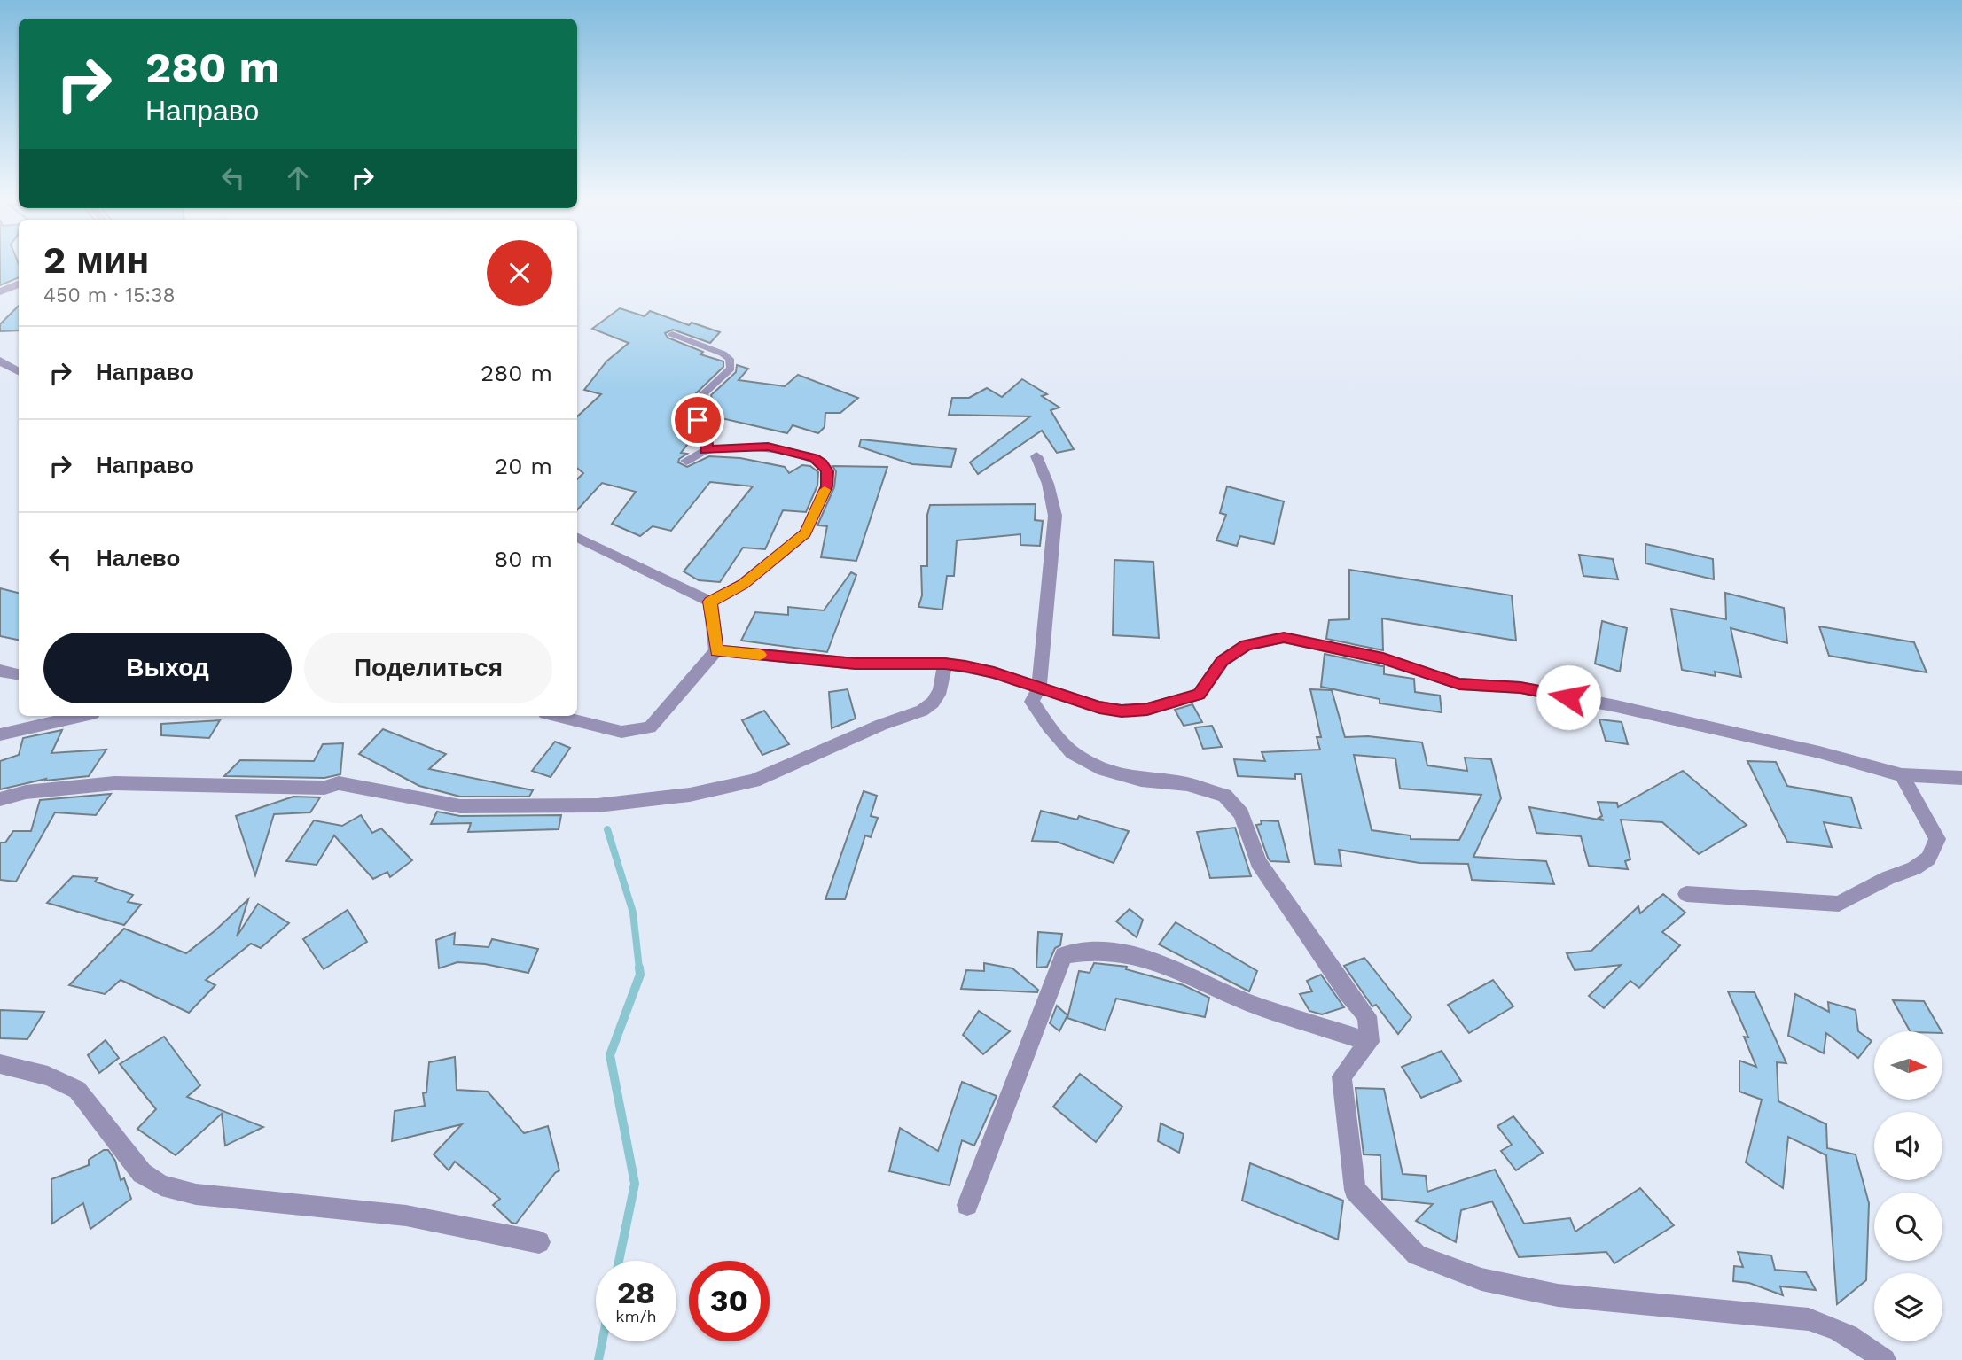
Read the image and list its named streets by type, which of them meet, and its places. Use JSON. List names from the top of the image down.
{
  "north": "right",
  "page": {
    "turn": ["280 m", "Направо"],
    "heading": ["2 мин", "450 m · 15:38"],
    "list": [
      {
        "name": "Направо",
        "value": "280 m"
      },
      {
        "name": "Направо",
        "value": "20 m"
      },
      {
        "name": "Налево",
        "value": "80 m"
      }
    ],
    "buttons": ["Выход", "Поделиться"],
    "speed": "28 km/h",
    "limit": "30"
  }
}
